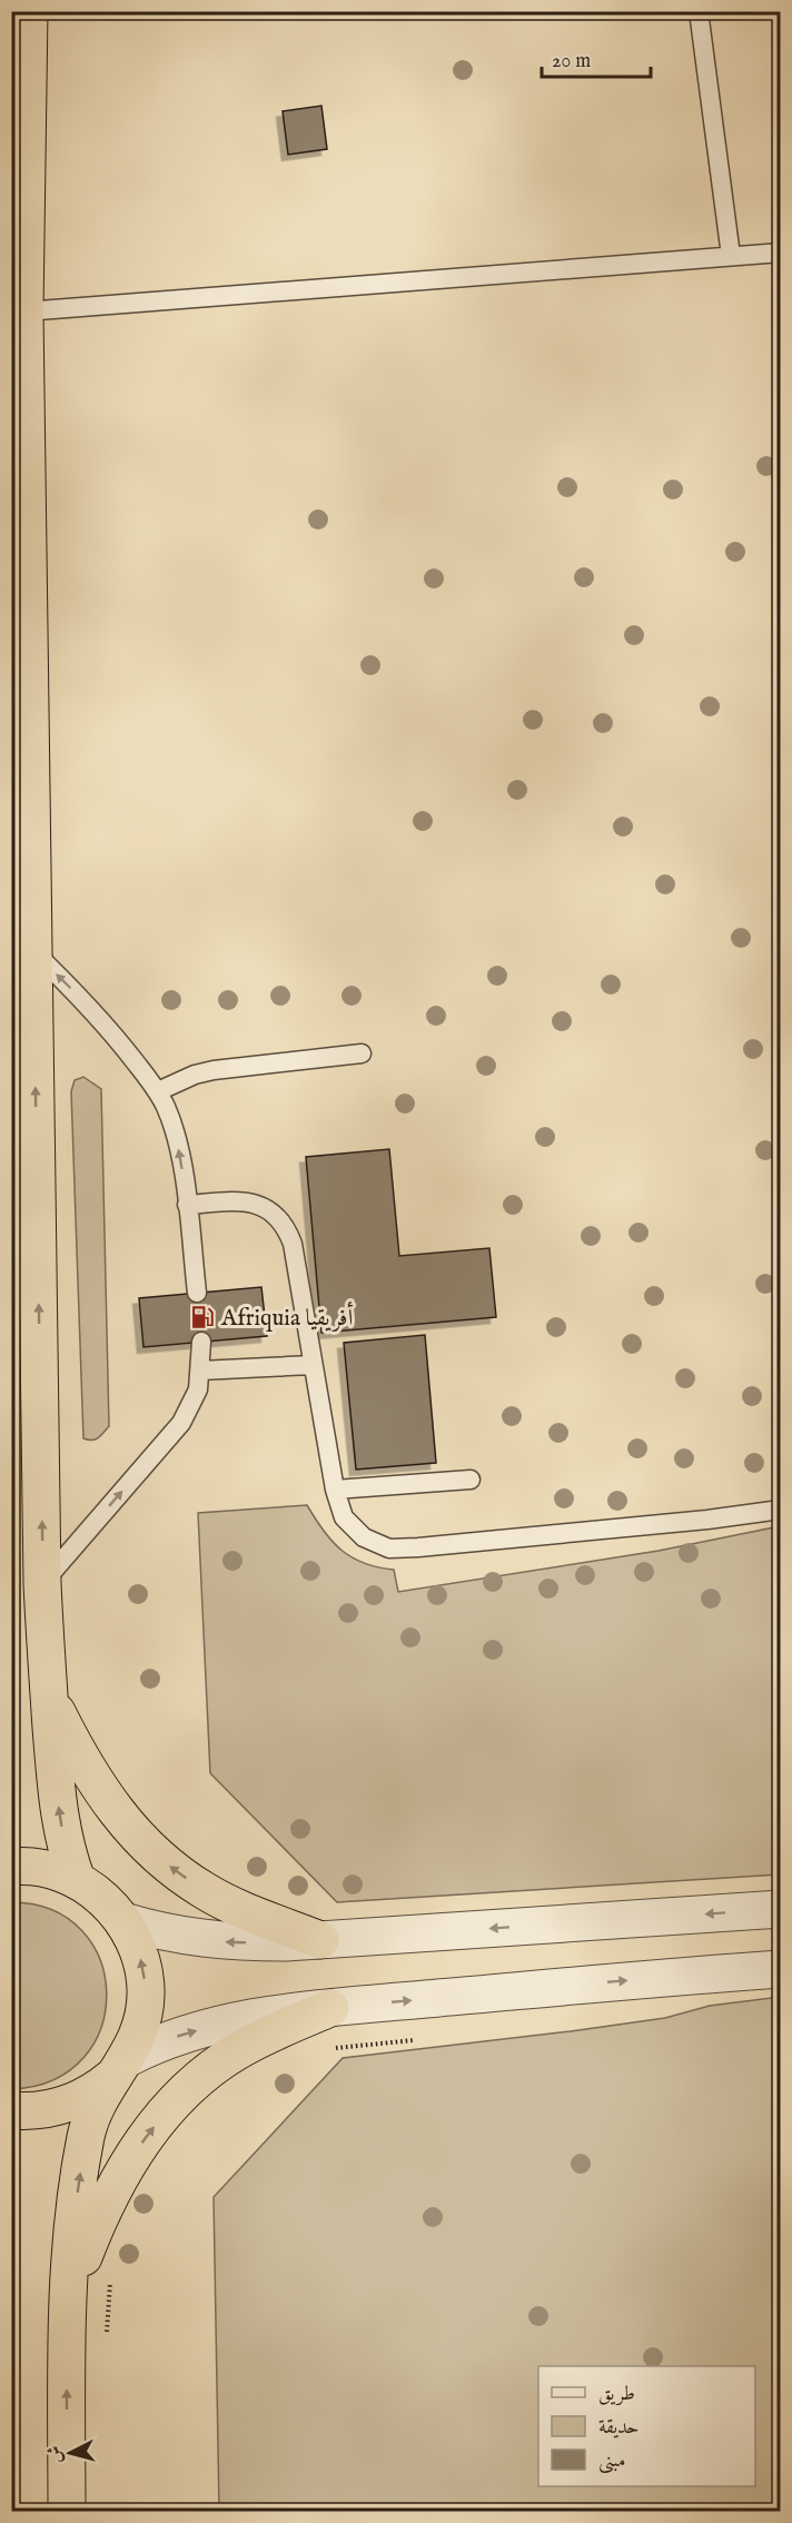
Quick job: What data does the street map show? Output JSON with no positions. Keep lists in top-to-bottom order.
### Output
{
  "places": {
    "fuel station": ["Afriquia أفريقيا"]
  },
  "legend": ["طريق", "حديقة", "مبنى"],
  "scale_bar": "20 m",
  "north": "left"
}
